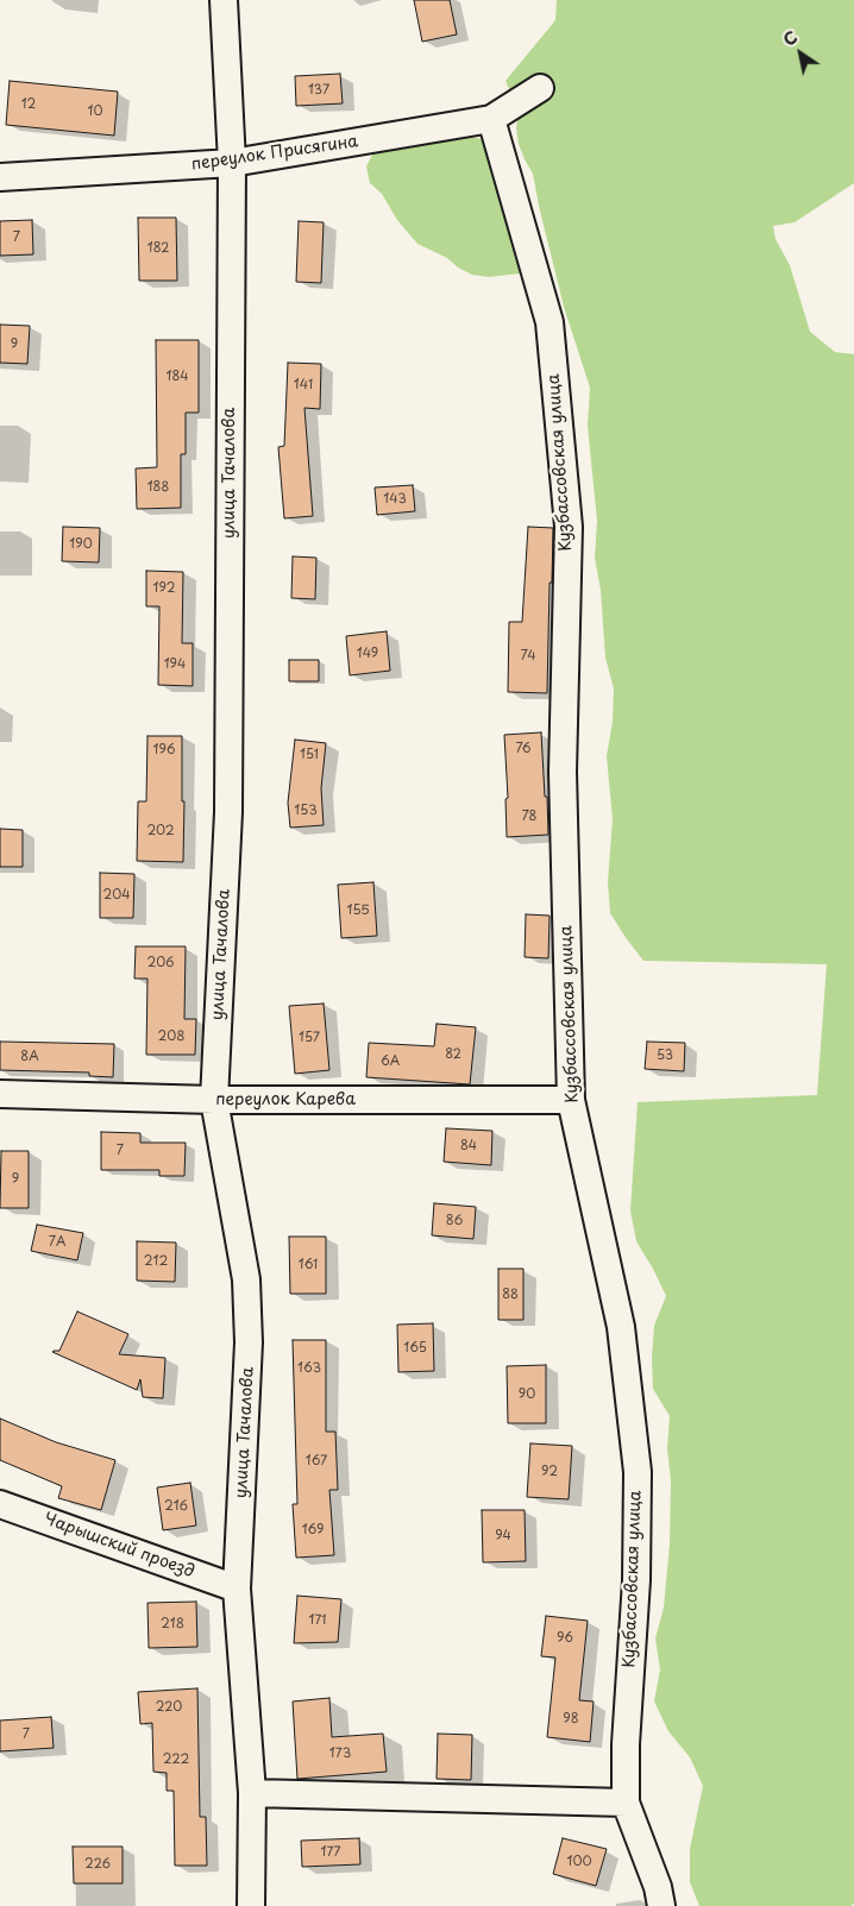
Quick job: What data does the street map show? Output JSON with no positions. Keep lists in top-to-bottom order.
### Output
{
  "streets": {
    "street": [
      "переулок Присягина",
      "Кузбассовская улица",
      "улица Тачалова",
      "переулок Карева",
      "Чарышский проезд"
    ]
  },
  "crossings": [
    ["переулок Присягина", "Кузбассовская улица"],
    ["переулок Присягина", "улица Тачалова"],
    ["Кузбассовская улица", "переулок Карева"],
    ["улица Тачалова", "переулок Карева"],
    ["улица Тачалова", "Чарышский проезд"]
  ],
  "house_numbers": [
    "137",
    "12",
    "10",
    "7",
    "182",
    "9",
    "184",
    "141",
    "188",
    "143",
    "190",
    "192",
    "149",
    "74",
    "194",
    "76",
    "196",
    "151",
    "153",
    "78",
    "202",
    "204",
    "155",
    "206",
    "208",
    "157",
    "82",
    "53",
    "8А",
    "6А",
    "84",
    "7",
    "9",
    "86",
    "7А",
    "212",
    "161",
    "88",
    "165",
    "163",
    "90",
    "167",
    "92",
    "216",
    "169",
    "94",
    "171",
    "218",
    "96",
    "220",
    "98",
    "7",
    "173",
    "222",
    "177",
    "100",
    "226"
  ],
  "north": "top left"
}
